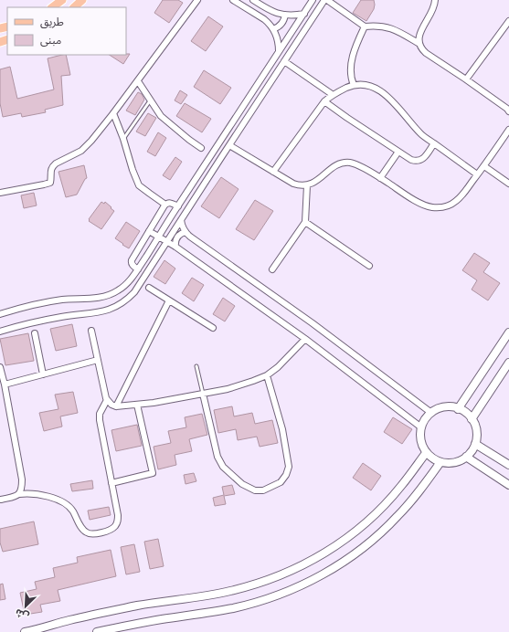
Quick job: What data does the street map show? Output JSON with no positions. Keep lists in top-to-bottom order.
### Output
{
  "legend": ["طريق", "مبنى"],
  "north": "bottom left"
}
